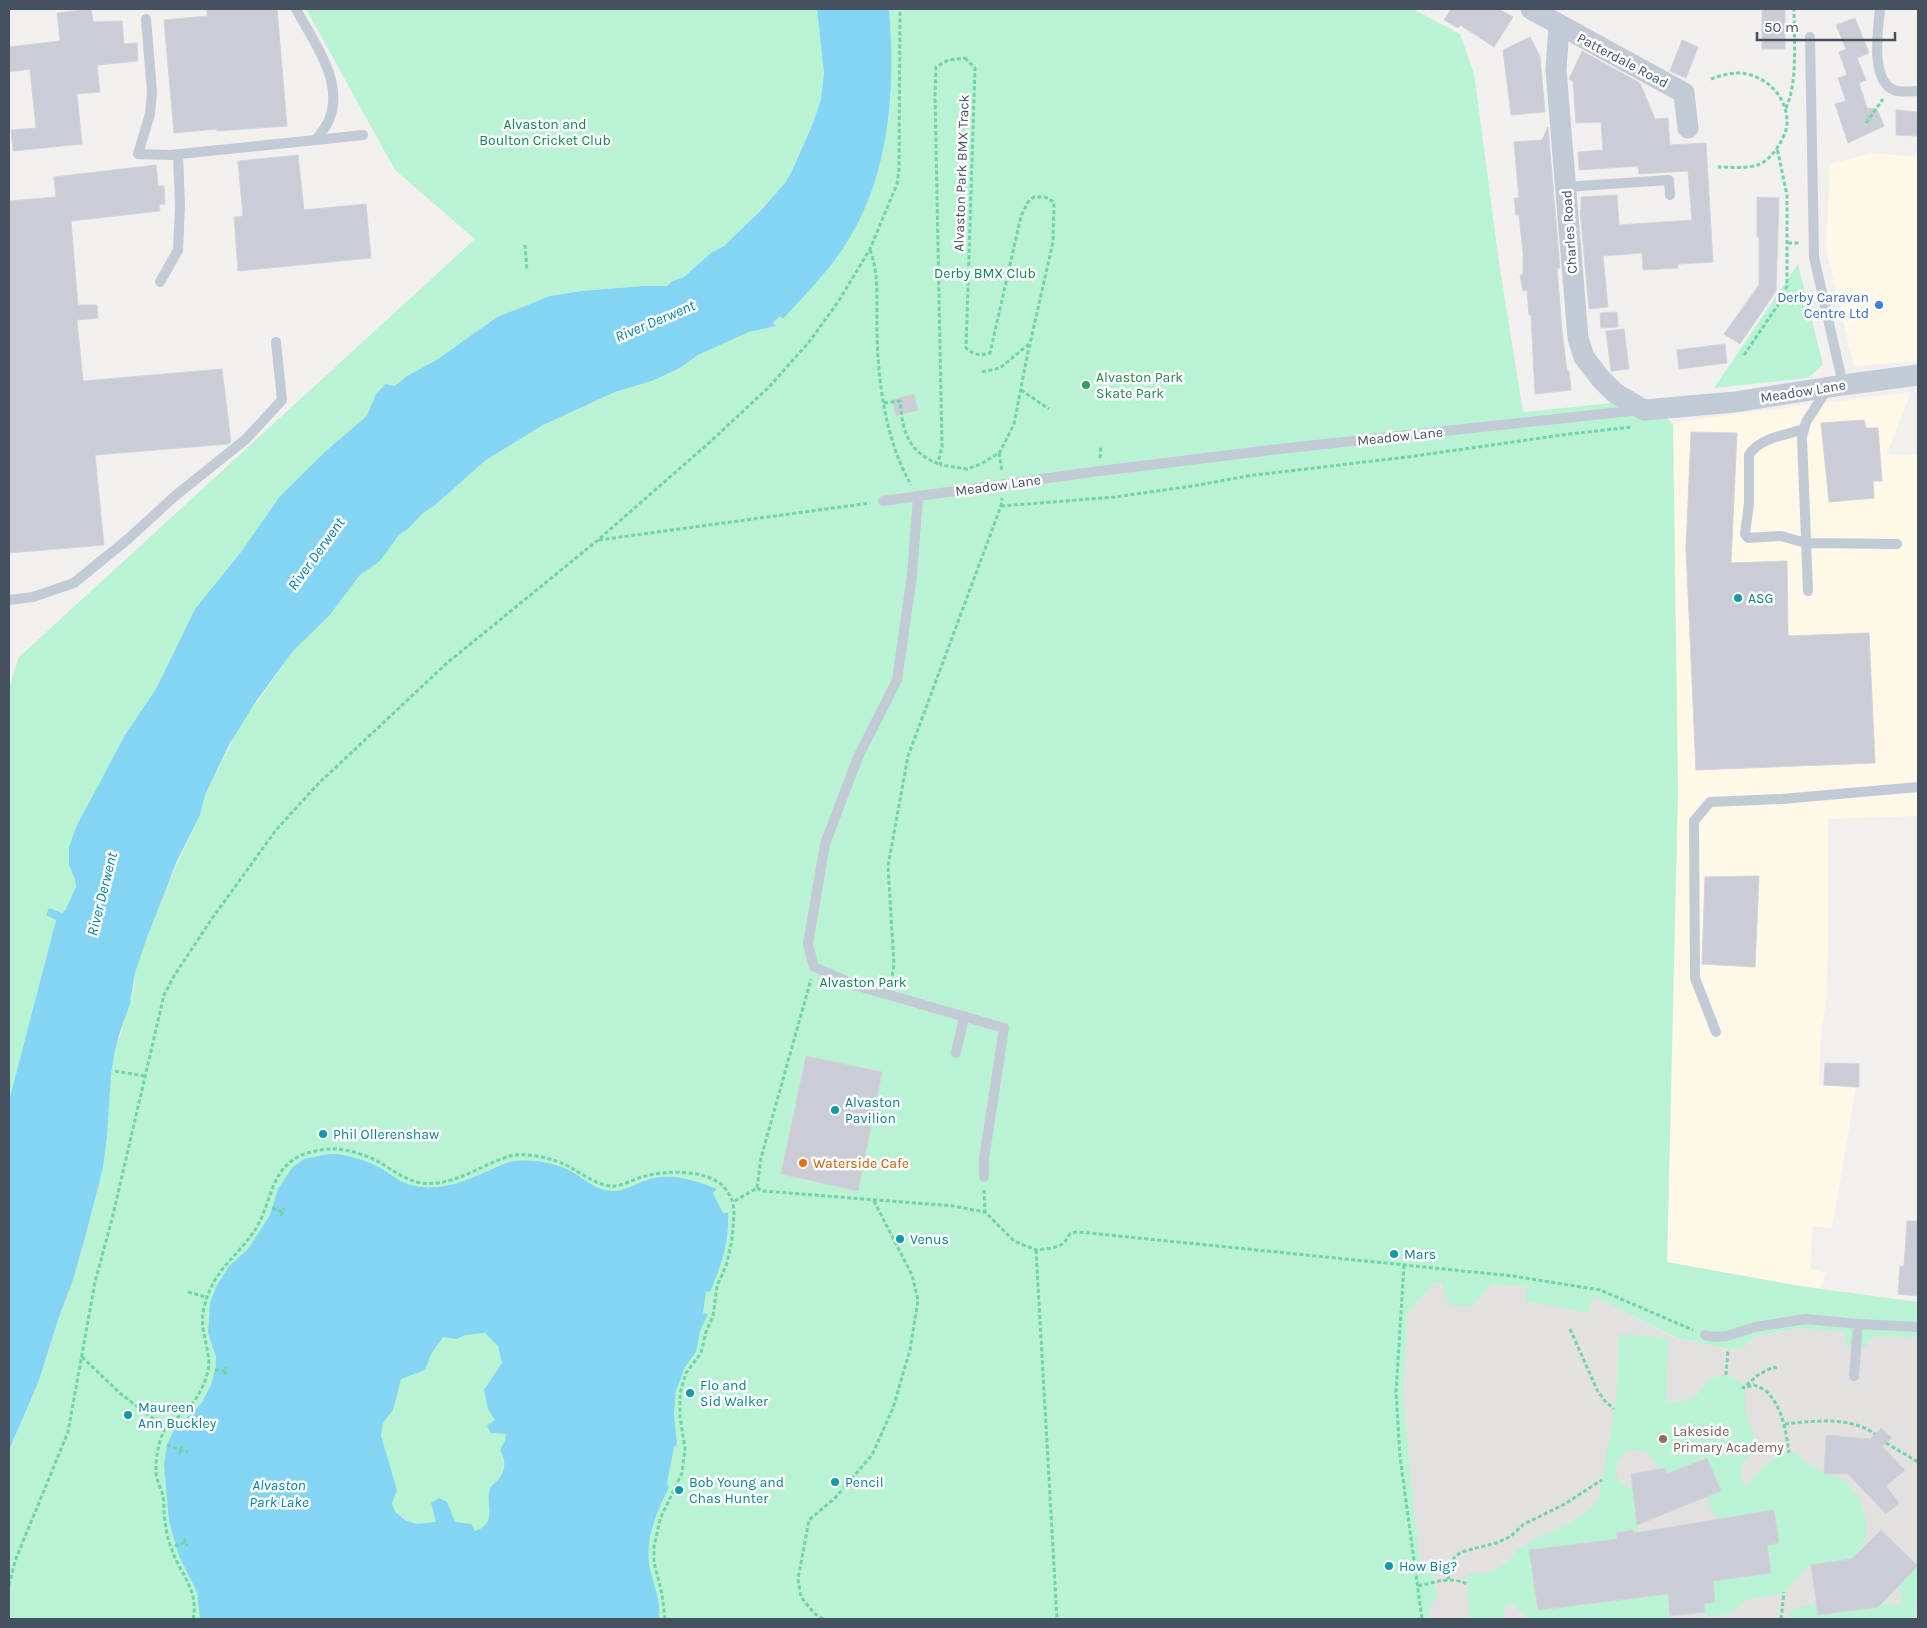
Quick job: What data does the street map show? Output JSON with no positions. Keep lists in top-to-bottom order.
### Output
{
  "streets": {
    "street": ["Patterdale Road", "Charles Road", "Meadow Lane"],
    "path": ["Alvaston Park BMX Track"]
  },
  "crossings": [
    ["Patterdale Road", "Charles Road"],
    ["Charles Road", "Meadow Lane"]
  ],
  "water": ["River Derwent", "Alvaston Park Lake"],
  "parks": ["Alvaston and Boulton Cricket Club", "Derby BMX Club", "Alvaston Park"],
  "places": [
    "Derby Caravan Centre Ltd",
    "Alvaston Park Skate Park",
    "ASG",
    "Alvaston Pavilion",
    "Phil Ollerenshaw",
    "Waterside Cafe",
    "Venus",
    "Mars",
    "Flo and Sid Walker",
    "Maureen Ann Buckley",
    "Lakeside Primary Academy",
    "Pencil",
    "Bob Young and Chas Hunter",
    "How Big?"
  ],
  "scale_bar": "50 m"
}
